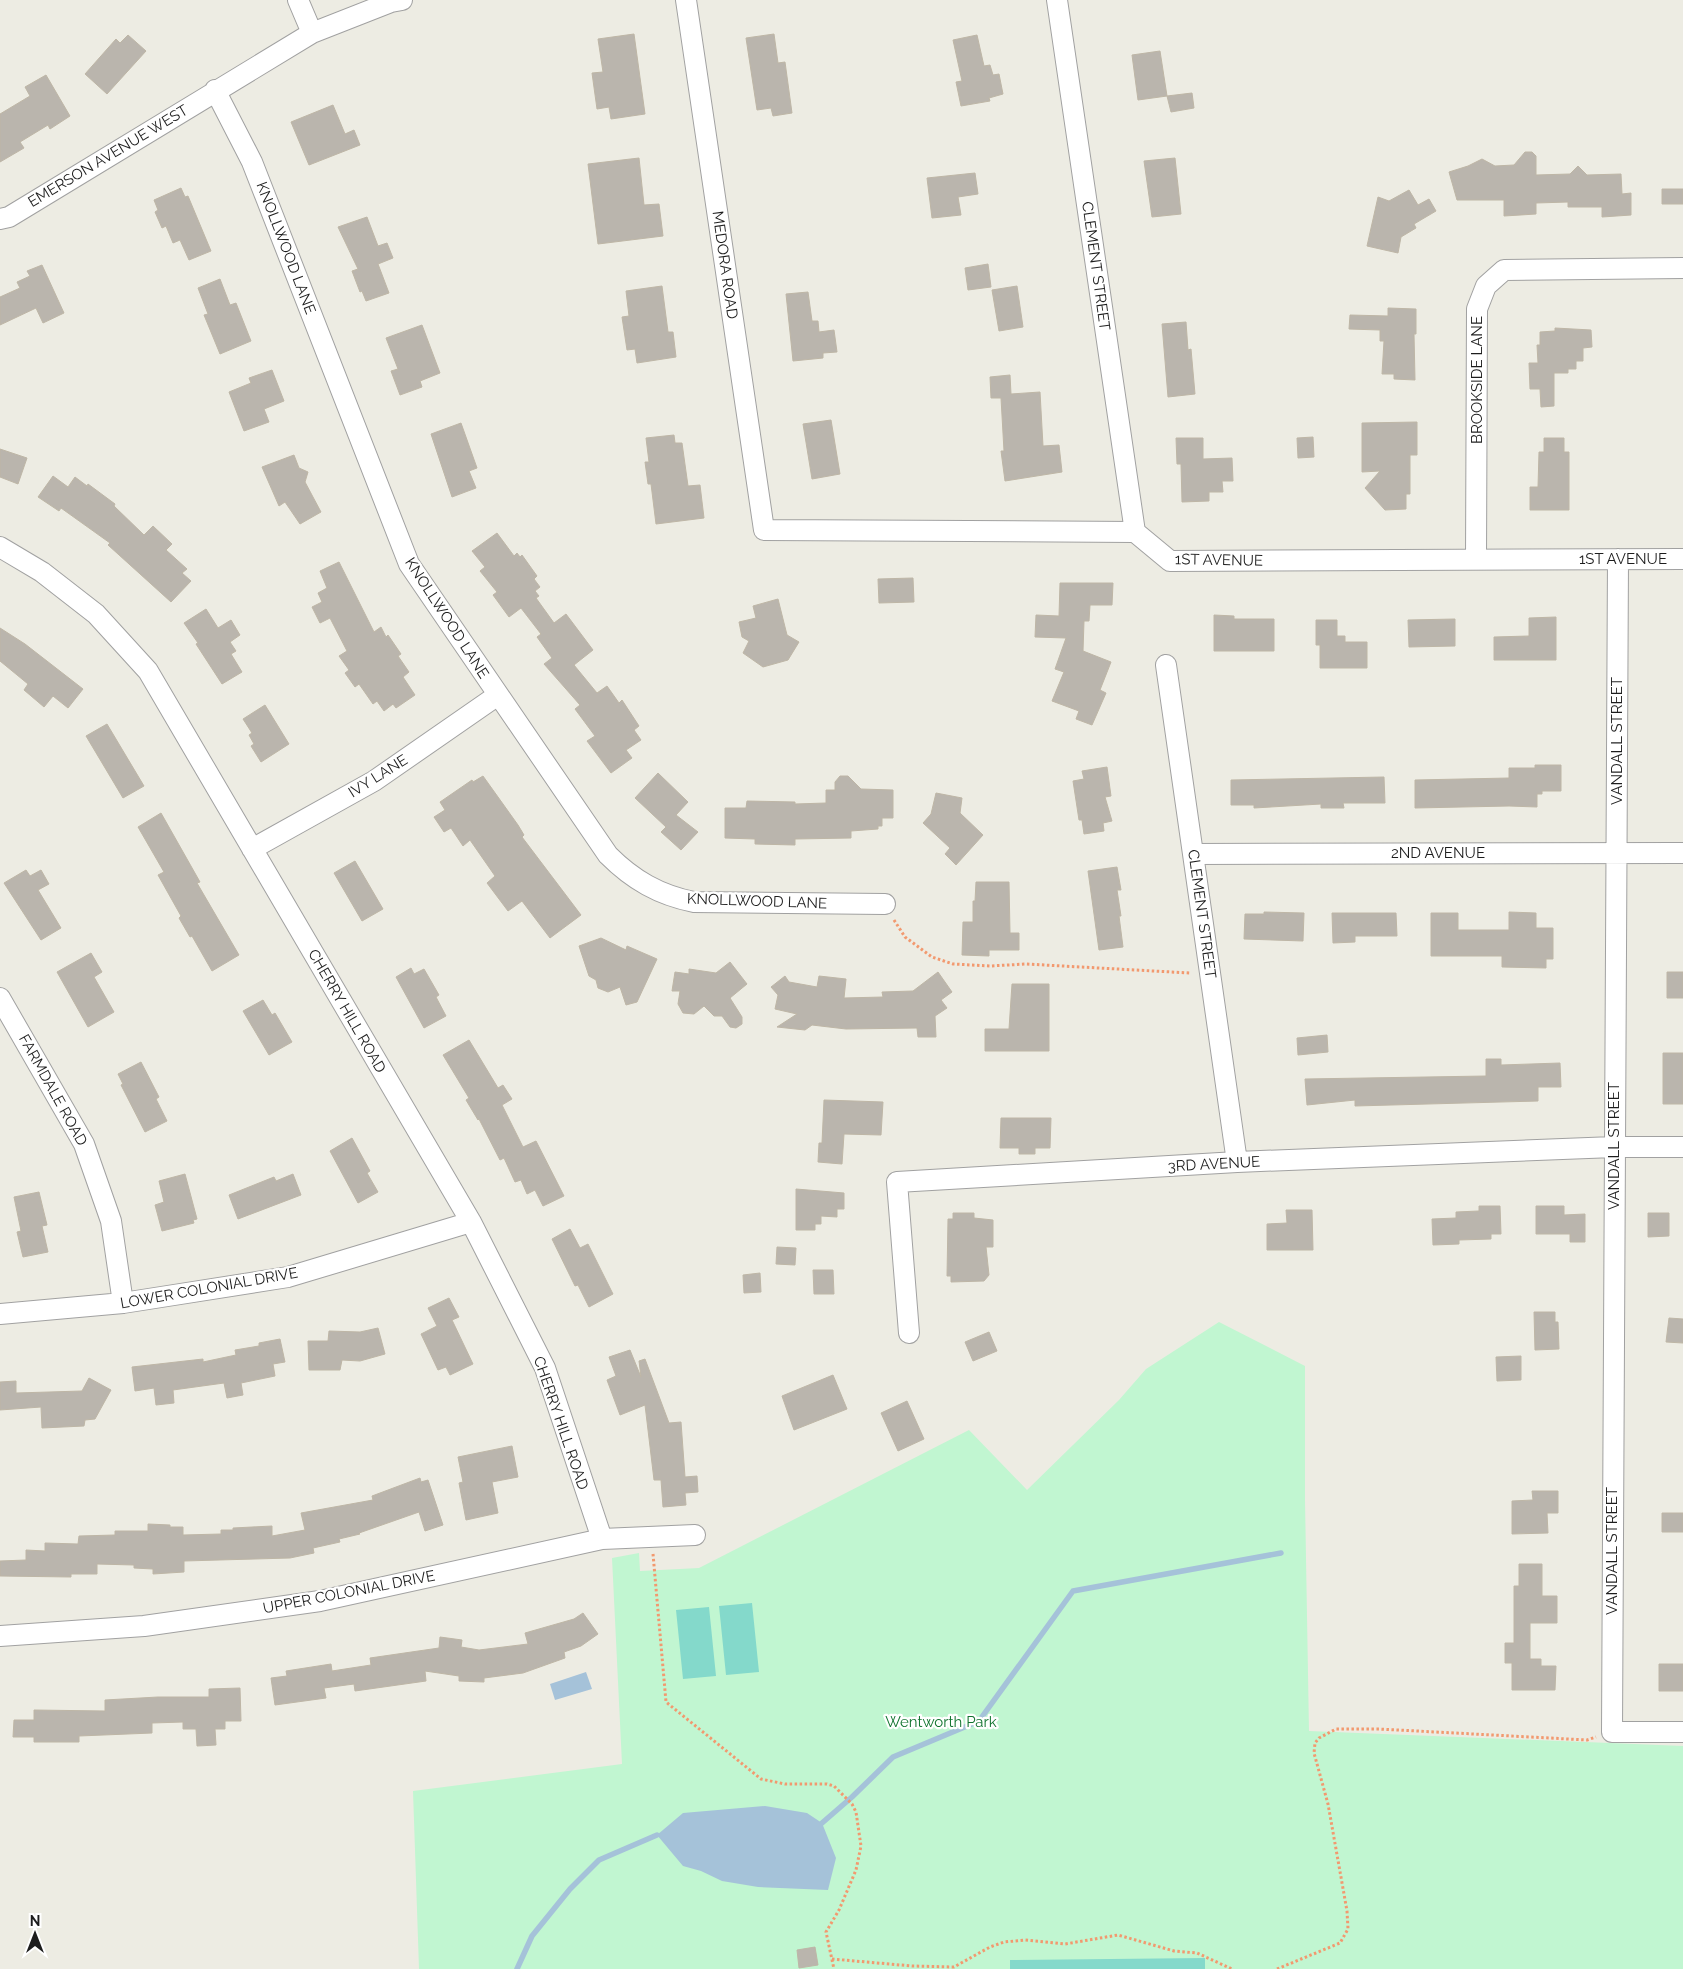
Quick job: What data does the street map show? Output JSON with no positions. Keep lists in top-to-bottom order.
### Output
{
  "streets": {
    "street": [
      "EMERSON AVENUE WEST",
      "KNOLLWOOD LANE",
      "MEDORA ROAD",
      "CLEMENT STREET",
      "BROOKSIDE LANE",
      "1ST AVENUE",
      "VANDALL STREET",
      "IVY LANE",
      "2ND AVENUE",
      "CHERRY HILL ROAD",
      "FARMDALE ROAD",
      "3RD AVENUE",
      "LOWER COLONIAL DRIVE",
      "UPPER COLONIAL DRIVE"
    ]
  },
  "crossings": [
    ["EMERSON AVENUE WEST", "KNOLLWOOD LANE"],
    ["KNOLLWOOD LANE", "IVY LANE"],
    ["MEDORA ROAD", "CLEMENT STREET"],
    ["MEDORA ROAD", "1ST AVENUE"],
    ["CLEMENT STREET", "1ST AVENUE"],
    ["CLEMENT STREET", "2ND AVENUE"],
    ["CLEMENT STREET", "3RD AVENUE"],
    ["BROOKSIDE LANE", "1ST AVENUE"],
    ["1ST AVENUE", "VANDALL STREET"],
    ["VANDALL STREET", "2ND AVENUE"],
    ["VANDALL STREET", "3RD AVENUE"],
    ["IVY LANE", "CHERRY HILL ROAD"],
    ["CHERRY HILL ROAD", "LOWER COLONIAL DRIVE"],
    ["CHERRY HILL ROAD", "UPPER COLONIAL DRIVE"],
    ["FARMDALE ROAD", "LOWER COLONIAL DRIVE"]
  ],
  "parks": ["Wentworth Park"],
  "north": "top"
}
